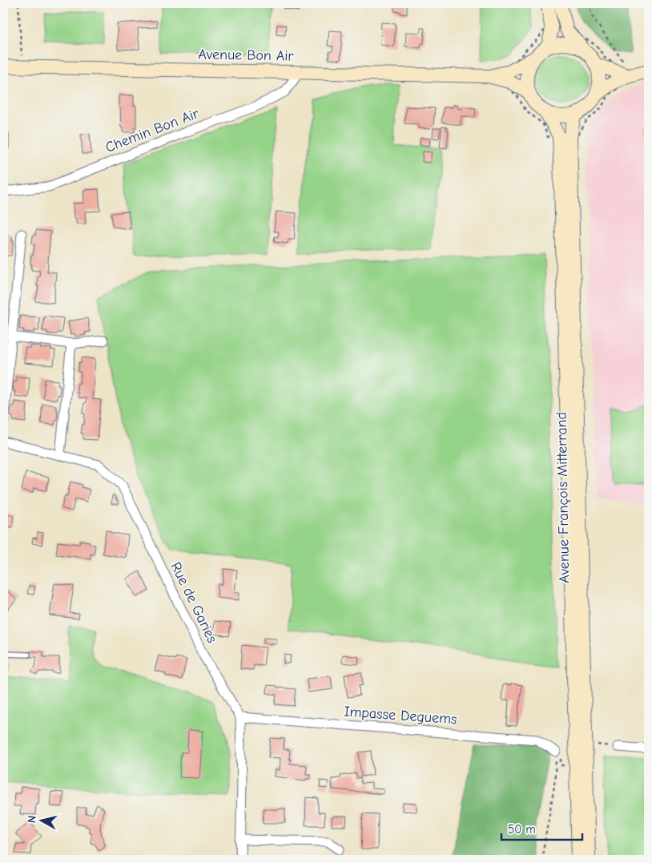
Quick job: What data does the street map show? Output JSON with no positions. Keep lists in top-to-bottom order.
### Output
{
  "streets": {
    "main road": ["Avenue Bon Air", "Avenue François Mitterrand"],
    "street": ["Chemin Bon Air", "Rue de Garies", "Impasse Deguems"]
  },
  "crossings": [
    ["Avenue Bon Air", "Chemin Bon Air"],
    ["Avenue Bon Air", "Avenue François Mitterrand"],
    ["Rue de Garies", "Impasse Deguems"]
  ],
  "scale_bar": "50 m",
  "north": "left"
}
